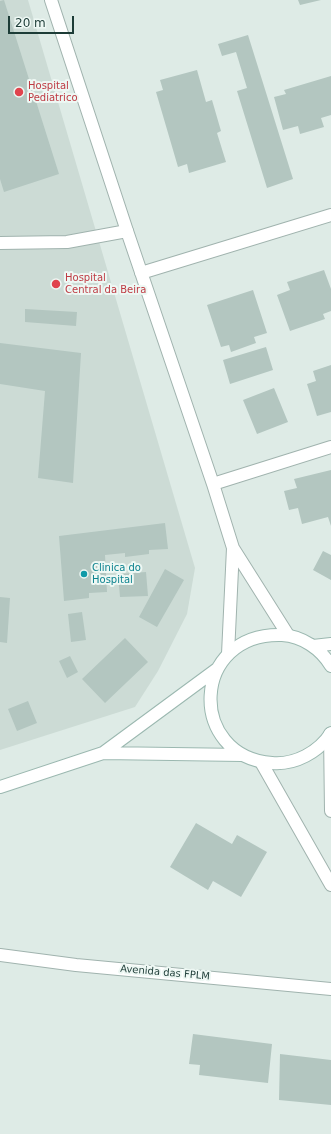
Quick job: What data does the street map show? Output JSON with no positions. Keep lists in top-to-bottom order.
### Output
{
  "streets": {
    "street": ["Avenida das FPLM"]
  },
  "places": ["Hospital Pediatrico", "Hospital Central da Beira", "Clinica do Hospital"],
  "scale_bar": "20 m"
}
